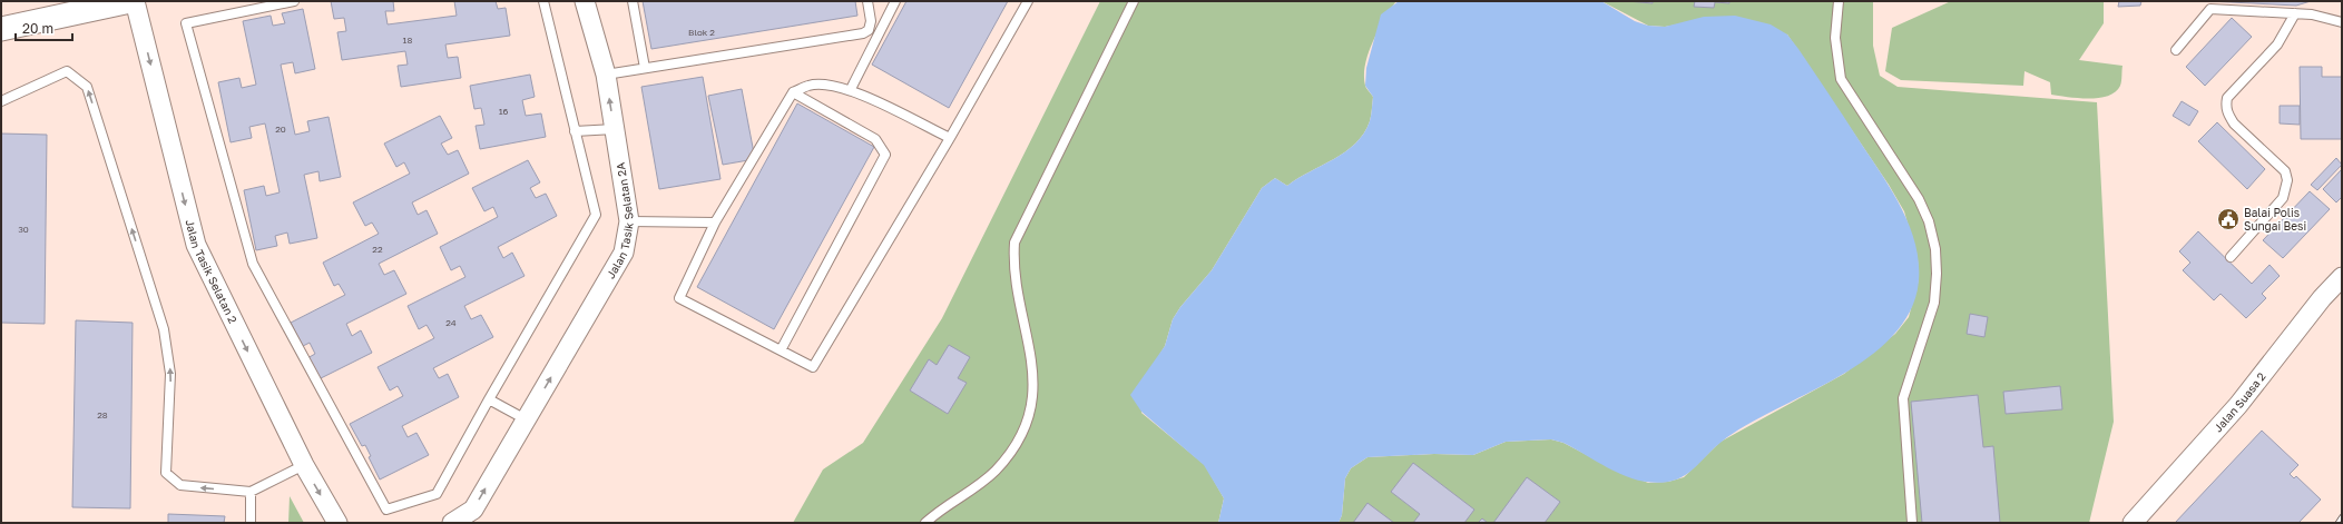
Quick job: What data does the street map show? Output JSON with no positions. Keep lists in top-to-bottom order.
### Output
{
  "streets": {
    "street": ["Jalan Tasik Selatan 2A", "Jalan Tasik Selatan 2", "Jalan Suasa 2"]
  },
  "one_way": ["Jalan Tasik Selatan 2A", "Jalan Tasik Selatan 2"],
  "places": {
    "public building": ["Balai Polis Sungai Besi"]
  },
  "house_numbers": [
    "Blok 2",
    "18",
    "16",
    "20",
    "30",
    "22",
    "24",
    "28"
  ],
  "scale_bar": "20 m"
}
